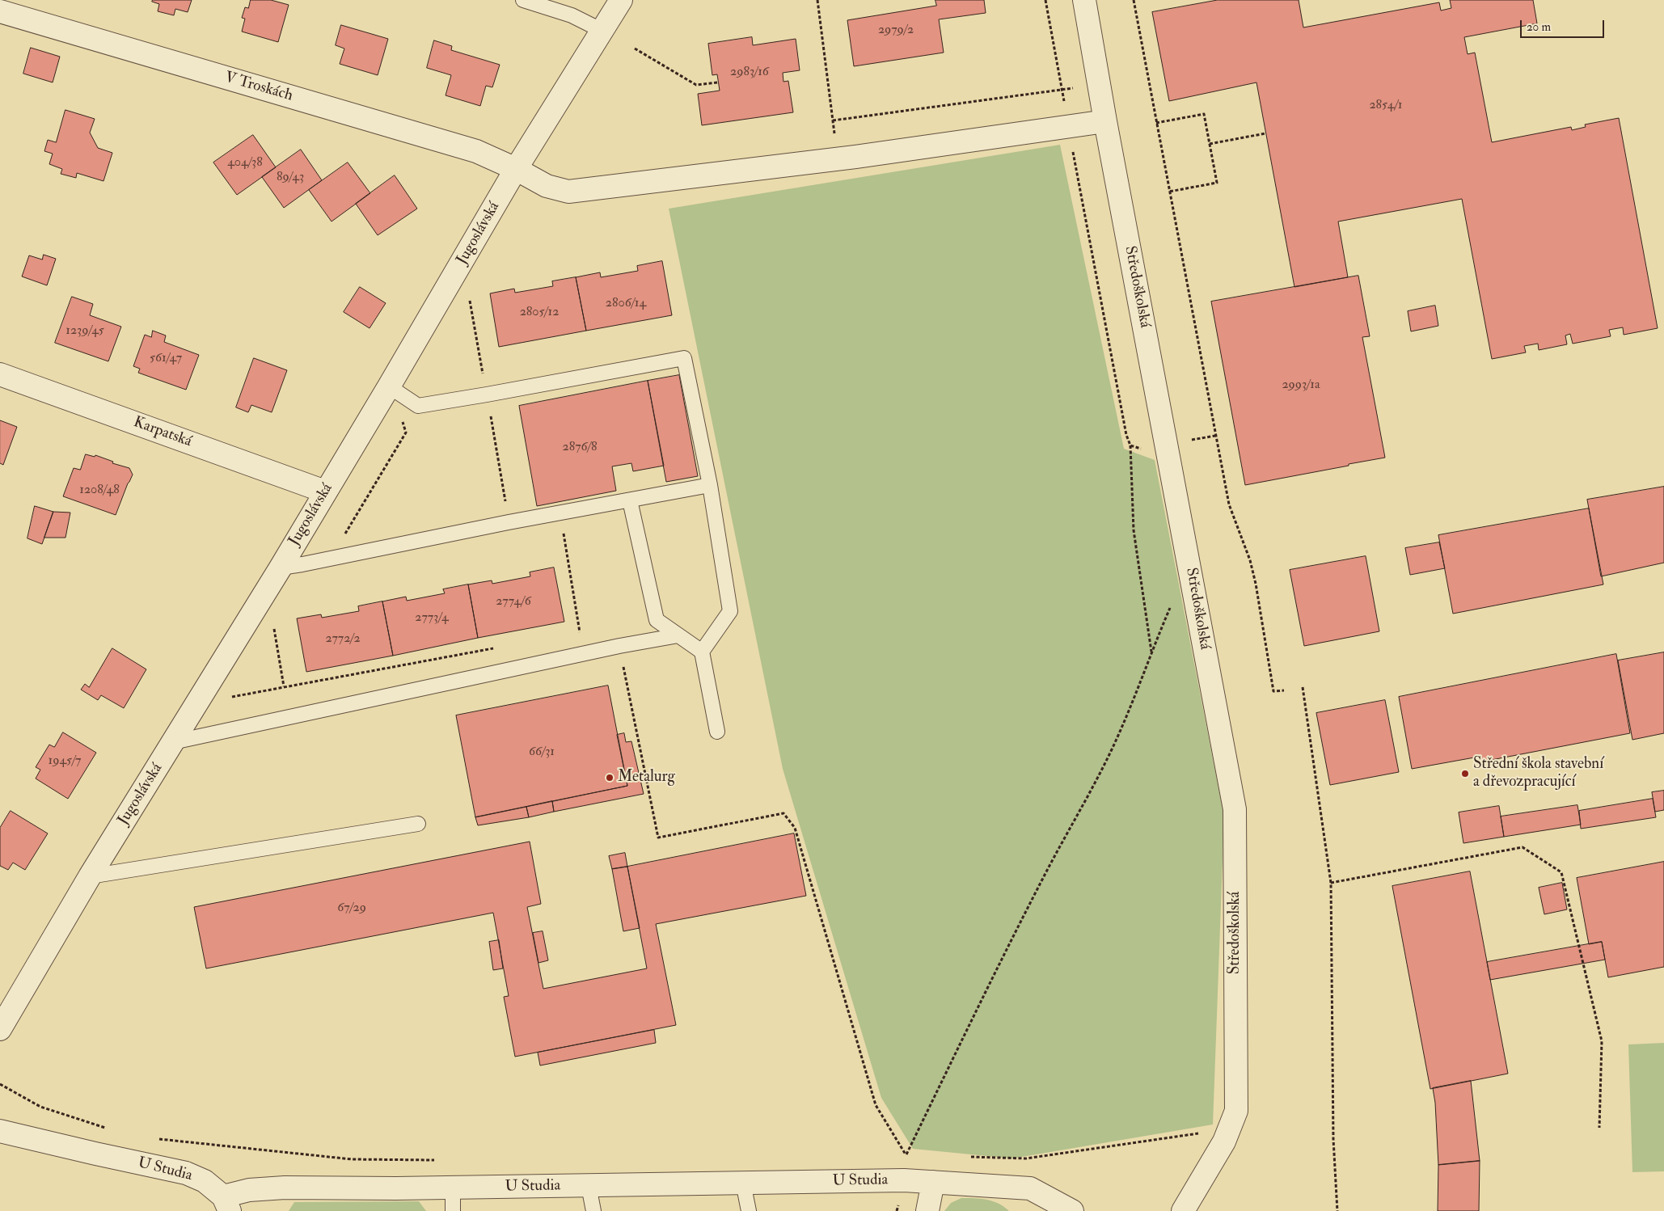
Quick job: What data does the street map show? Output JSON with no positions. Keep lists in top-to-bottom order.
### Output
{
  "streets": {
    "street": [
      "V Troskách",
      "Jugoslávská",
      "Středoškolská",
      "Karpatská",
      "U Studia"
    ]
  },
  "crossings": [
    ["V Troskách", "Jugoslávská"],
    ["V Troskách", "Středoškolská"],
    ["Jugoslávská", "Karpatská"]
  ],
  "places": ["Střední škola stavební a dřevozpracující", "Metalurg"],
  "house_numbers": [
    "2979/2",
    "2983/16",
    "2854/1",
    "404/38",
    "89/43",
    "2806/14",
    "2805/12",
    "1239/45",
    "561/47",
    "2993/1a",
    "2876/8",
    "1208/48",
    "2774/6",
    "2773/4",
    "2772/2",
    "66/31",
    "1945/7",
    "67/29"
  ],
  "scale_bar": "20 m"
}
